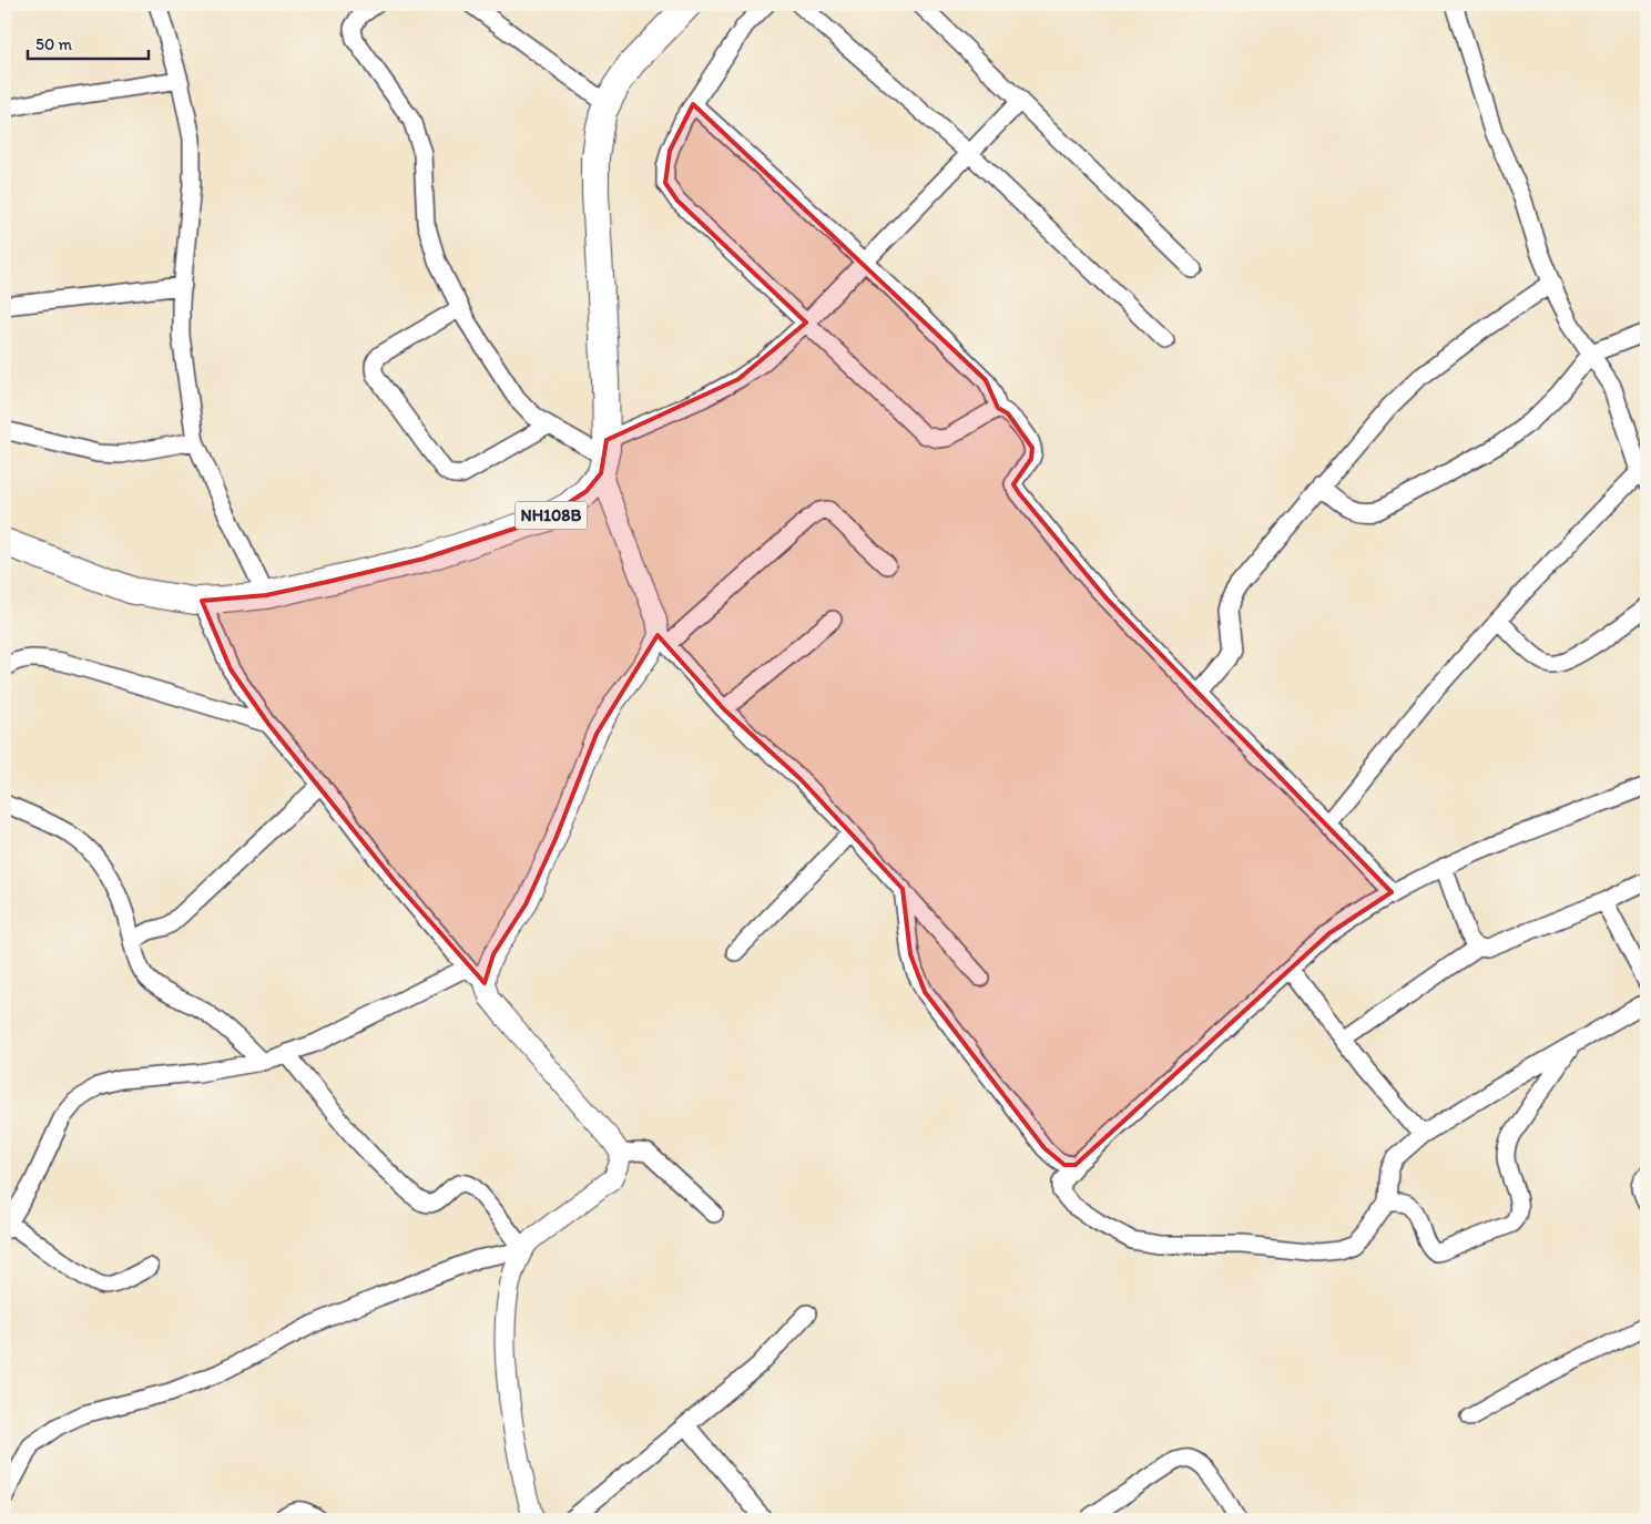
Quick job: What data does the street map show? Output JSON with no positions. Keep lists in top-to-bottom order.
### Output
{
  "streets": {
    "highway": ["NH108B"]
  },
  "scale_bar": "50 m"
}
